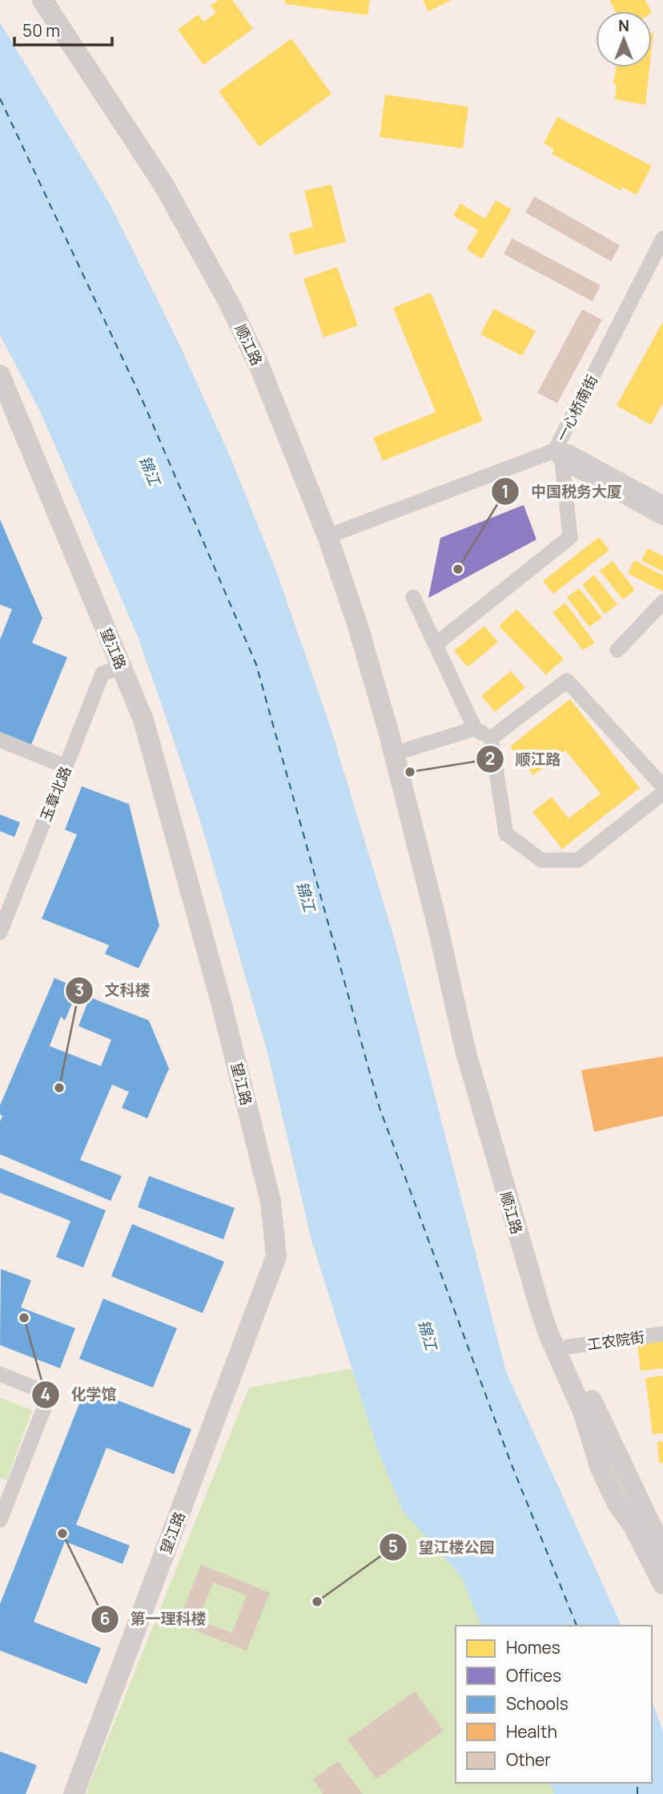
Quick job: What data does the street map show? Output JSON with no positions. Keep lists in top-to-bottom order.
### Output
{
  "streets": {
    "main road": ["顺江路", "望江路"],
    "street": ["一心桥南街", "玉章北路", "工农院街"]
  },
  "crossings": [
    ["顺江路", "一心桥南街"],
    ["顺江路", "工农院街"],
    ["望江路", "玉章北路"]
  ],
  "water": ["锦江"],
  "places": [
    "中国税务大厦",
    "顺江路",
    "文科楼",
    "化学馆",
    "第一理科楼",
    "望江楼公园"
  ],
  "legend": [
    "Homes",
    "Offices",
    "Schools",
    "Health",
    "Other"
  ],
  "scale_bar": "50 m",
  "north": "top"
}
